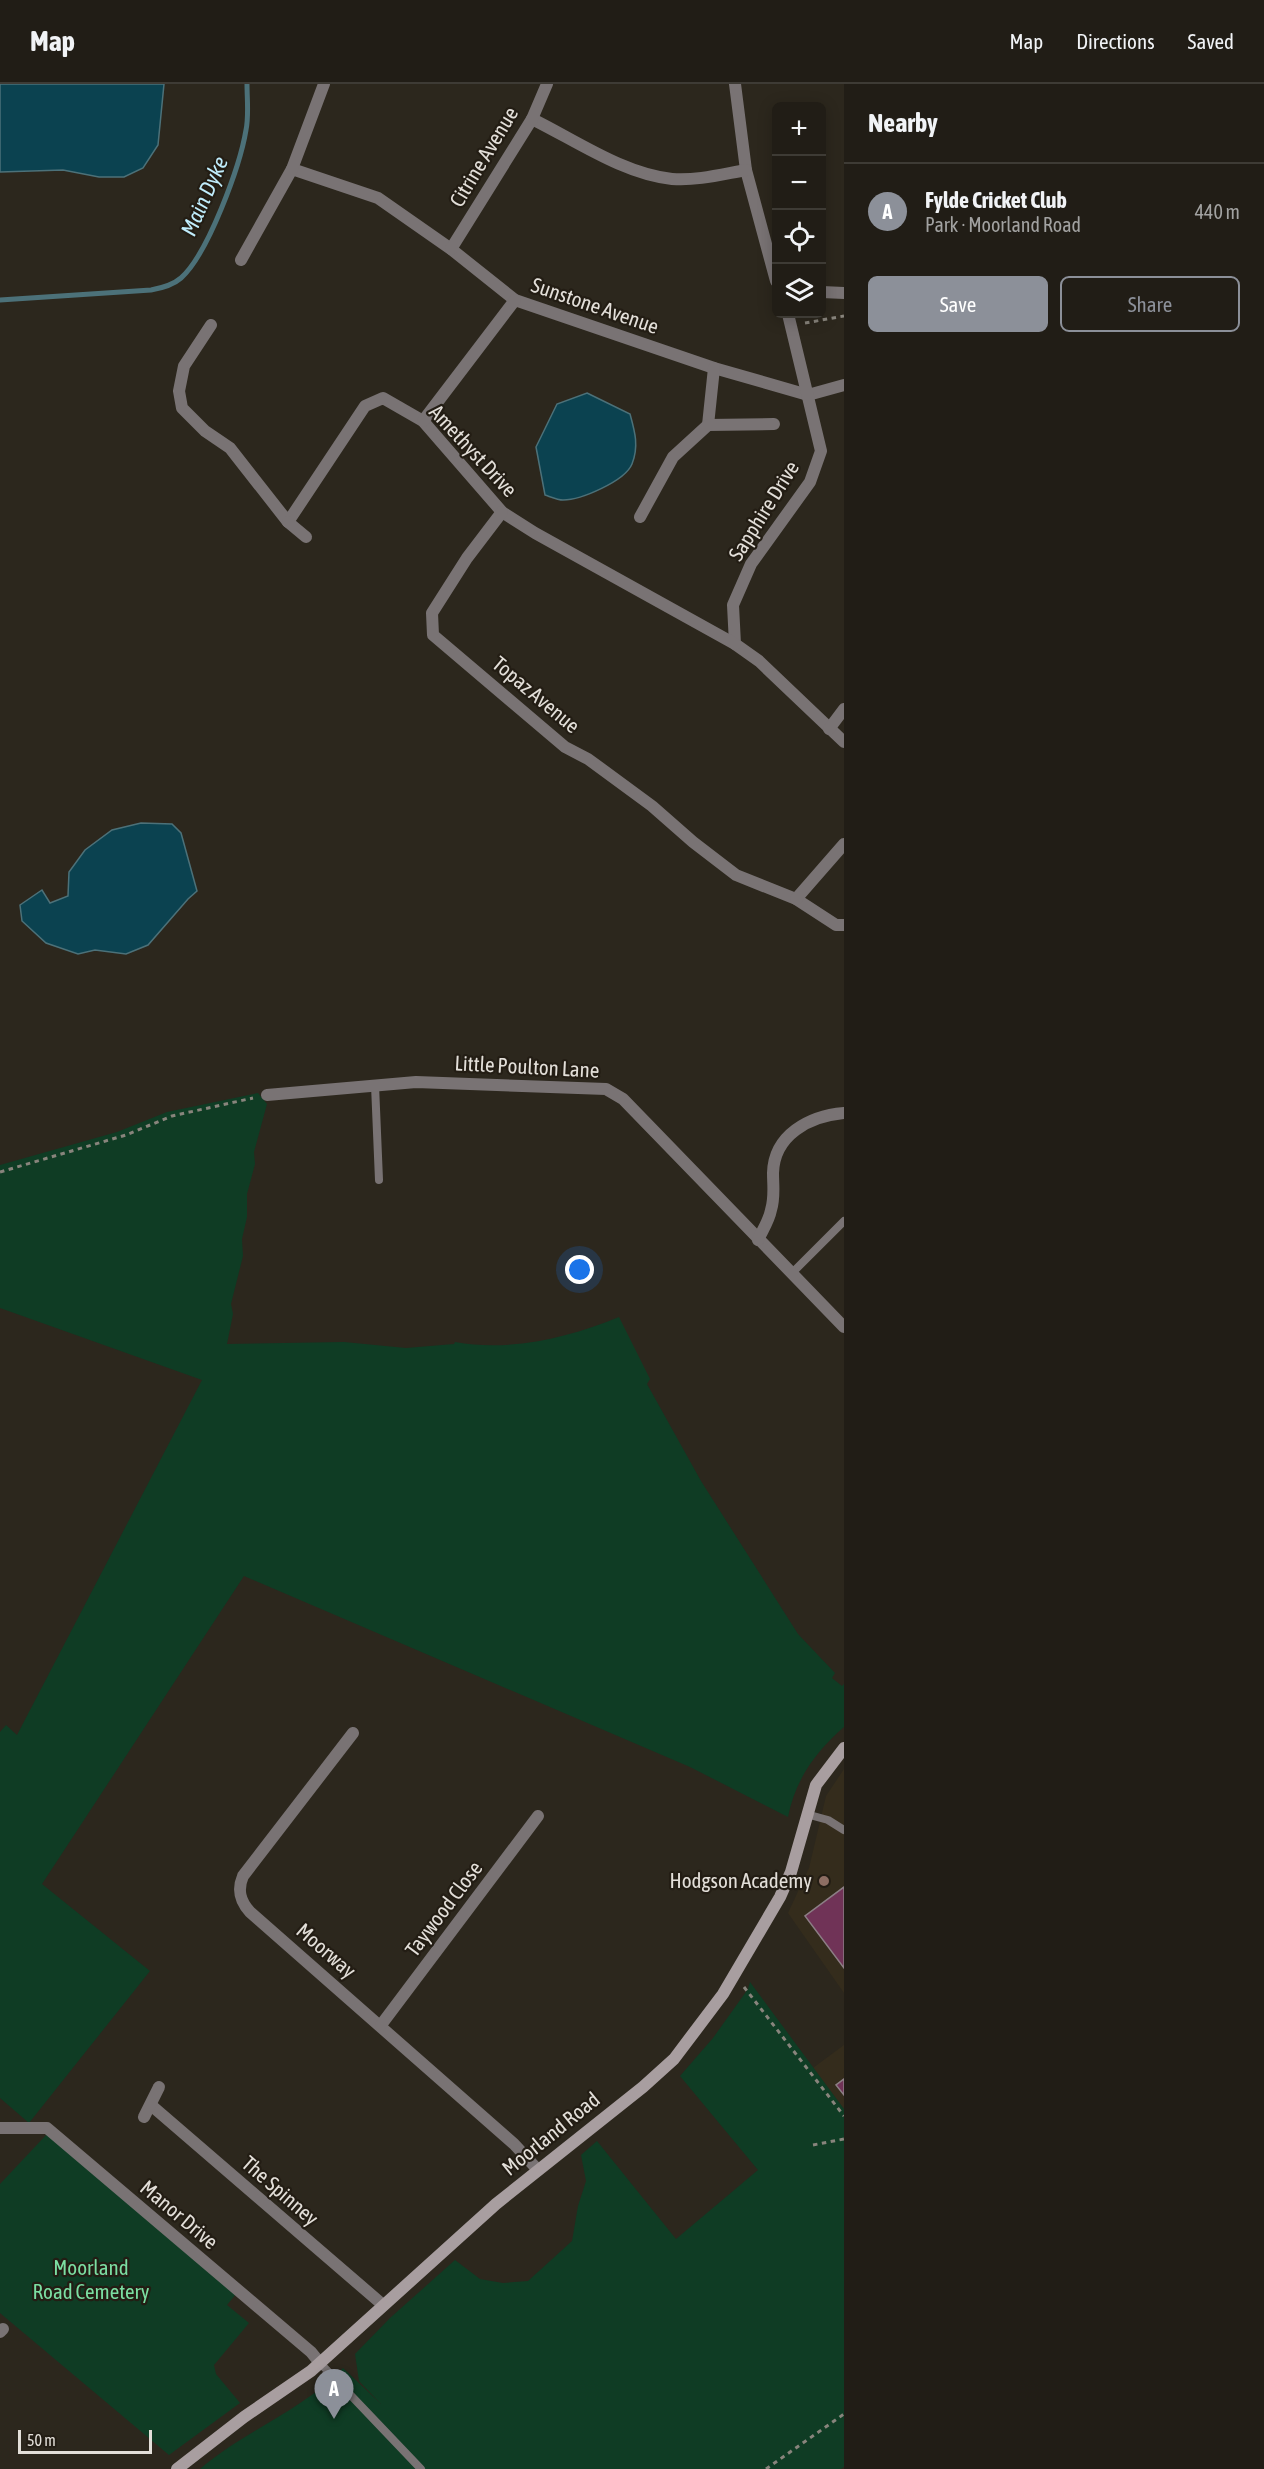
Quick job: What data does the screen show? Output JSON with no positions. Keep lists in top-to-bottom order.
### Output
{
  "streets": {
    "street": [
      "Citrine Avenue",
      "Sunstone Avenue",
      "Amethyst Drive",
      "Sapphire Drive",
      "Topaz Avenue",
      "Little Poulton Lane",
      "Taywood Close",
      "Moorway",
      "Moorland Road",
      "The Spinney",
      "Manor Drive"
    ]
  },
  "crossings": [
    ["Citrine Avenue", "Sunstone Avenue"],
    ["Sunstone Avenue", "Sapphire Drive"],
    ["Amethyst Drive", "Sapphire Drive"],
    ["Amethyst Drive", "Topaz Avenue"],
    ["Taywood Close", "Moorway"],
    ["Moorway", "Moorland Road"],
    ["Moorland Road", "The Spinney"],
    ["Moorland Road", "Manor Drive"]
  ],
  "water": ["Main Dyke"],
  "parks": ["Moorland Road Cemetery"],
  "places": ["Hodgson Academy"],
  "scale_bar": "50 m",
  "page": {
    "header": "Map",
    "nav": ["Map", "Directions", "Saved"],
    "heading": "Nearby",
    "map_buttons": ["+", "−"],
    "list": [
      {
        "mark": "A",
        "name": "Fylde Cricket Club",
        "note": "Park · Moorland Road",
        "value": "440 m"
      }
    ],
    "buttons": ["Save", "Share"],
    "pins": "A",
    "scale": "50 m"
  }
}
